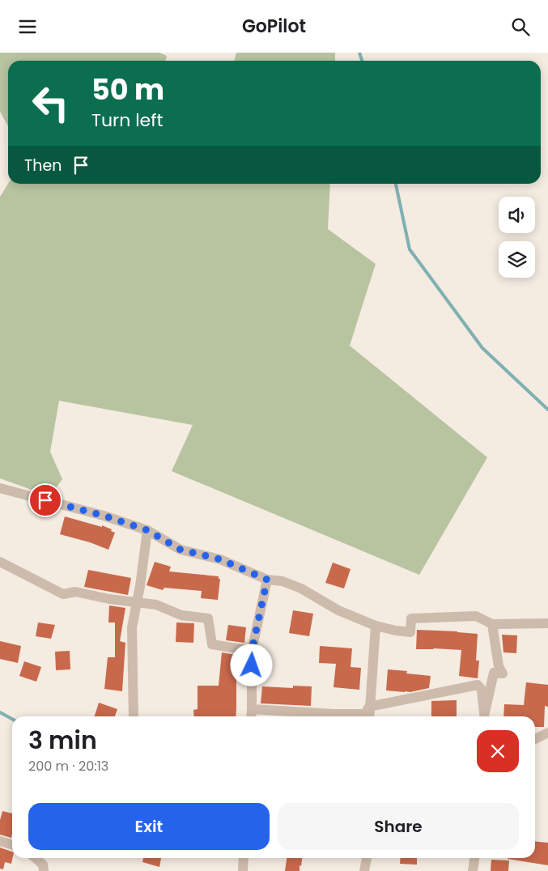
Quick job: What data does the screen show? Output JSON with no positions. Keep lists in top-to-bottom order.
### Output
{
  "page": {
    "header": "GoPilot",
    "turn": ["50 m", "Turn left"],
    "then": "Then",
    "heading": ["3 min", "200 m · 20:13"],
    "buttons": ["Exit", "Share"]
  }
}
